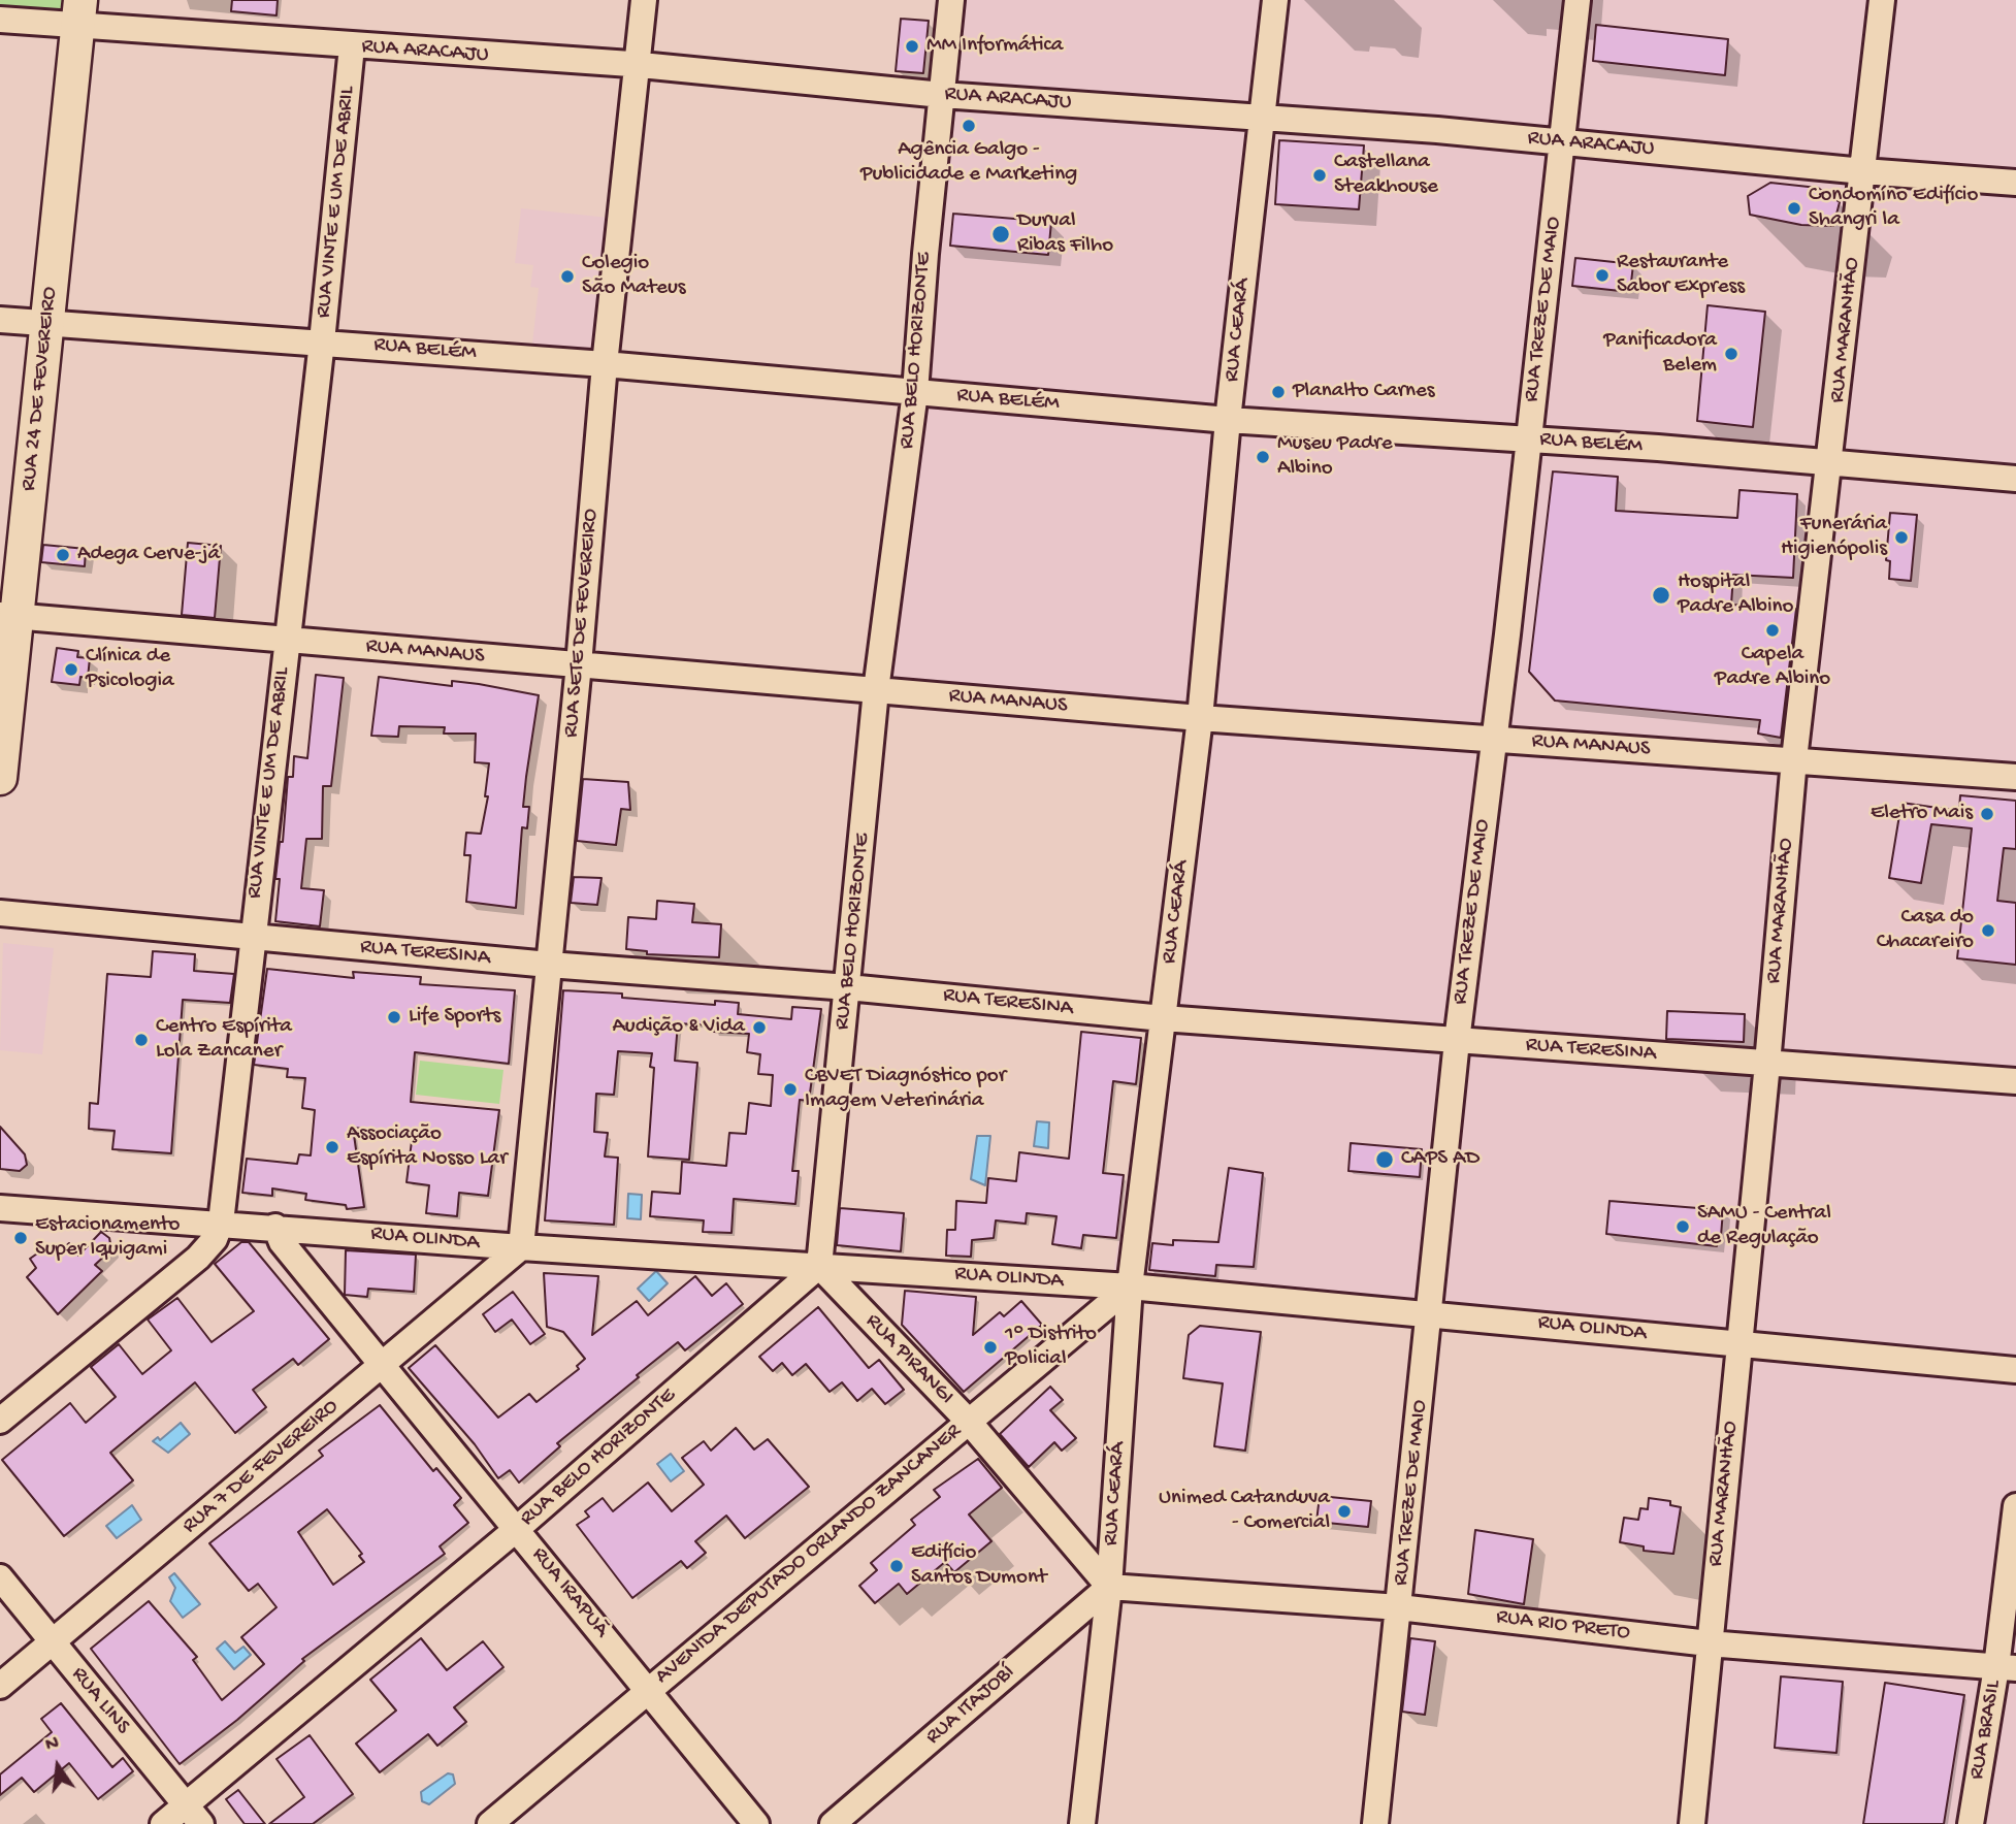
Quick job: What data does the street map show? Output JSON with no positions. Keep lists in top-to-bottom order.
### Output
{
  "streets": {
    "main road": ["RUA 24 DE FEVEREIRO"],
    "street": [
      "RUA ARACAJU",
      "RUA VINTE E UM DE ABRIL",
      "RUA TREZE DE MAIO",
      "RUA CEARÁ",
      "RUA MARANHÃO",
      "RUA BELÉM",
      "RUA BELO HORIZONTE",
      "RUA SETE DE FEVEREIRO",
      "RUA MANAUS",
      "RUA TERESINA",
      "RUA OLINDA",
      "RUA PIRANGI",
      "RUA 7 DE FEVEREIRO",
      "AVENIDA DEPUTADO ORLANDO ZANCANER",
      "RUA IRAPUÃ",
      "RUA RIO PRETO",
      "RUA LINS",
      "RUA ITAJOBÍ",
      "RUA BRASIL"
    ]
  },
  "crossings": [
    ["RUA ARACAJU", "RUA VINTE E UM DE ABRIL"],
    ["RUA ARACAJU", "RUA TREZE DE MAIO"],
    ["RUA ARACAJU", "RUA CEARÁ"],
    ["RUA ARACAJU", "RUA MARANHÃO"],
    ["RUA ARACAJU", "RUA BELO HORIZONTE"],
    ["RUA ARACAJU", "RUA 24 DE FEVEREIRO"],
    ["RUA ARACAJU", "RUA SETE DE FEVEREIRO"],
    ["RUA VINTE E UM DE ABRIL", "RUA BELÉM"],
    ["RUA VINTE E UM DE ABRIL", "RUA MANAUS"],
    ["RUA VINTE E UM DE ABRIL", "RUA TERESINA"],
    ["RUA VINTE E UM DE ABRIL", "RUA OLINDA"],
    ["RUA TREZE DE MAIO", "RUA BELÉM"],
    ["RUA TREZE DE MAIO", "RUA MANAUS"],
    ["RUA TREZE DE MAIO", "RUA TERESINA"],
    ["RUA TREZE DE MAIO", "RUA OLINDA"],
    ["RUA TREZE DE MAIO", "RUA RIO PRETO"],
    ["RUA CEARÁ", "RUA BELÉM"],
    ["RUA CEARÁ", "RUA MANAUS"],
    ["RUA CEARÁ", "RUA TERESINA"],
    ["RUA CEARÁ", "RUA OLINDA"],
    ["RUA CEARÁ", "RUA PIRANGI"],
    ["RUA CEARÁ", "AVENIDA DEPUTADO ORLANDO ZANCANER"],
    ["RUA CEARÁ", "RUA RIO PRETO"],
    ["RUA CEARÁ", "RUA ITAJOBÍ"],
    ["RUA MARANHÃO", "RUA BELÉM"],
    ["RUA MARANHÃO", "RUA MANAUS"],
    ["RUA MARANHÃO", "RUA TERESINA"],
    ["RUA MARANHÃO", "RUA OLINDA"],
    ["RUA MARANHÃO", "RUA RIO PRETO"],
    ["RUA BELÉM", "RUA BELO HORIZONTE"],
    ["RUA BELÉM", "RUA 24 DE FEVEREIRO"],
    ["RUA BELÉM", "RUA SETE DE FEVEREIRO"],
    ["RUA BELO HORIZONTE", "RUA MANAUS"],
    ["RUA BELO HORIZONTE", "RUA TERESINA"],
    ["RUA BELO HORIZONTE", "RUA OLINDA"],
    ["RUA BELO HORIZONTE", "RUA PIRANGI"],
    ["RUA BELO HORIZONTE", "RUA IRAPUÃ"],
    ["RUA BELO HORIZONTE", "RUA LINS"],
    ["RUA 24 DE FEVEREIRO", "RUA MANAUS"],
    ["RUA SETE DE FEVEREIRO", "RUA MANAUS"],
    ["RUA SETE DE FEVEREIRO", "RUA TERESINA"],
    ["RUA SETE DE FEVEREIRO", "RUA OLINDA"],
    ["RUA SETE DE FEVEREIRO", "RUA 7 DE FEVEREIRO"],
    ["RUA OLINDA", "RUA PIRANGI"],
    ["RUA OLINDA", "RUA 7 DE FEVEREIRO"],
    ["RUA OLINDA", "AVENIDA DEPUTADO ORLANDO ZANCANER"],
    ["RUA OLINDA", "RUA IRAPUÃ"],
    ["RUA PIRANGI", "AVENIDA DEPUTADO ORLANDO ZANCANER"],
    ["RUA PIRANGI", "RUA RIO PRETO"],
    ["RUA PIRANGI", "RUA ITAJOBÍ"],
    ["RUA 7 DE FEVEREIRO", "RUA IRAPUÃ"],
    ["RUA 7 DE FEVEREIRO", "RUA LINS"],
    ["AVENIDA DEPUTADO ORLANDO ZANCANER", "RUA IRAPUÃ"],
    ["RUA RIO PRETO", "RUA ITAJOBÍ"],
    ["RUA RIO PRETO", "RUA BRASIL"]
  ],
  "places": [
    "MM Informática",
    "Agência Galgo - Publicidade e Marketing",
    "Castellana Steakhouse",
    "Condomíno Edifício Shangri la",
    "Durval Ribas Filho",
    "Restaurante Sabor Express",
    "Colegio São Mateus",
    "Panificadora Belem",
    "Planalto Carnes",
    "Museu Padre Albino",
    "Funerária Higienópolis",
    "Adega Cerve-já",
    "Hospital Padre Albino",
    "Capela Padre Albino",
    "Clínica de Psicologia",
    "Eletro Mais",
    "Casa do Chacareiro",
    "Life Sports",
    "Audição & Vida",
    "Centro Espírita Lola Zancaner",
    "CBVET Diagnóstico por Imagem Veterinária",
    "Associação Espírita Nosso Lar",
    "CAPS AD",
    "SAMU - Central de Regulação",
    "Estacionamento Super Iquigami",
    "1° Distrito Policial",
    "Unimed Catanduva - Comercial",
    "Edifício Santos Dumont"
  ],
  "north": "top"
}
